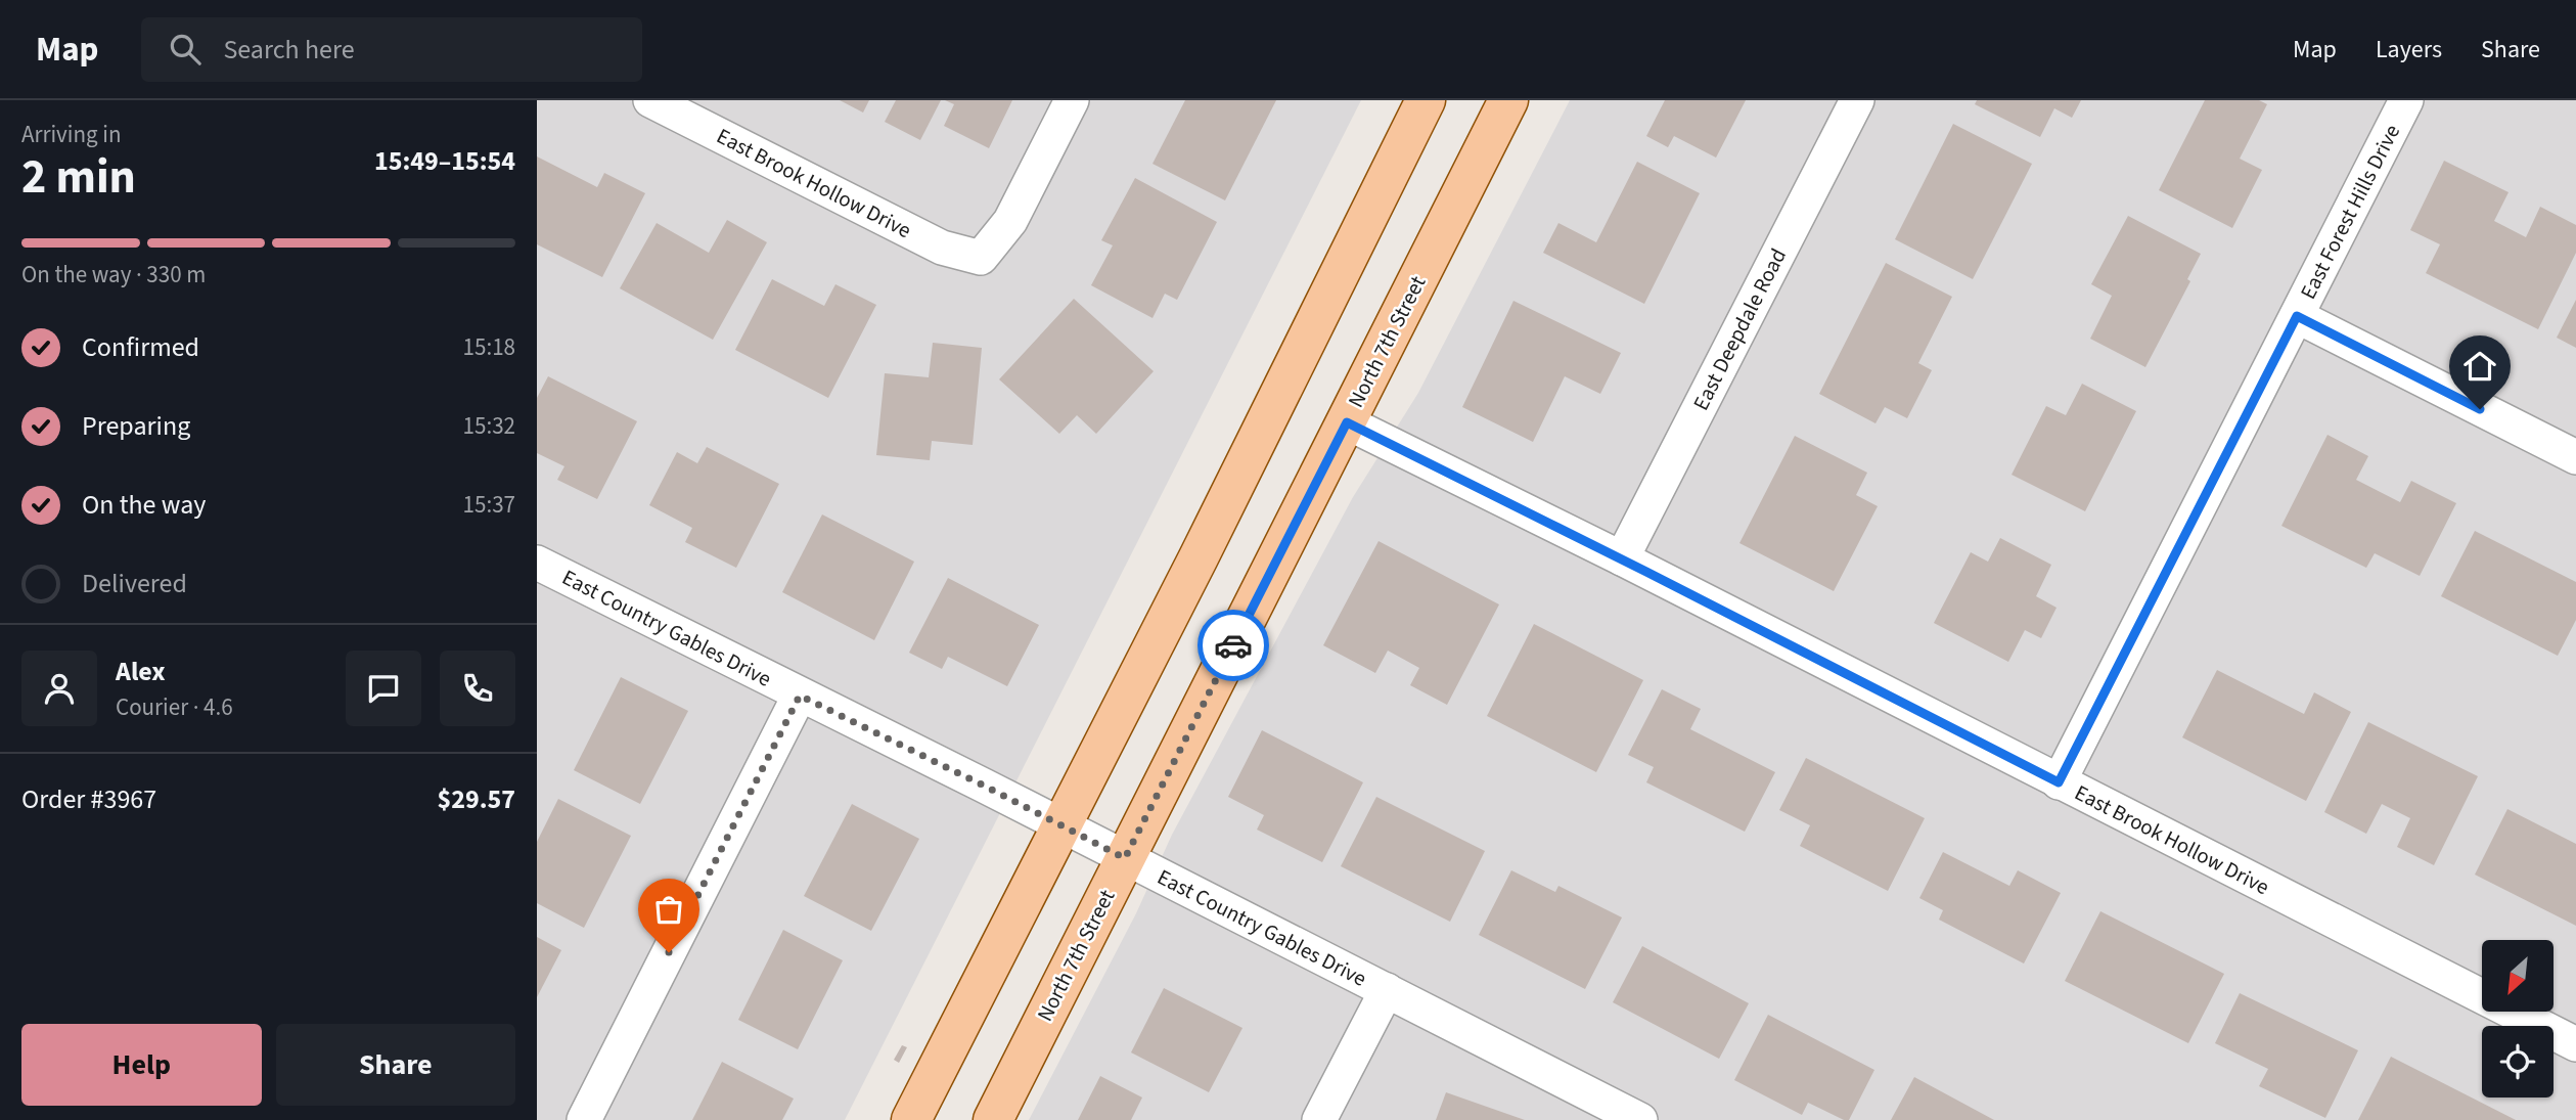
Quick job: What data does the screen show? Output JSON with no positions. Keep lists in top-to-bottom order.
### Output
{
  "streets": {
    "main road": ["North 7th Street"],
    "street": [
      "East Brook Hollow Drive",
      "East Forest Hills Drive",
      "East Deepdale Road",
      "East Country Gables Drive"
    ]
  },
  "crossings": [
    ["East Brook Hollow Drive", "East Forest Hills Drive"],
    ["East Brook Hollow Drive", "East Deepdale Road"],
    ["East Brook Hollow Drive", "North 7th Street"],
    ["North 7th Street", "East Country Gables Drive"]
  ],
  "north": "bottom left",
  "page": {
    "header": "Map",
    "search": "Search here",
    "nav": ["Map", "Layers", "Share"],
    "heading": ["2 min", "Arriving in", "15:49–15:54"],
    "panel": [
      "Alex",
      "Courier · 4.6",
      "Order #3967",
      "$29.57"
    ],
    "bar": "On the way · 330 m",
    "list": [
      ["Confirmed", "15:18"],
      ["Preparing", "15:32"],
      ["On the way", "15:37"],
      "Delivered"
    ],
    "buttons": ["Help", "Share"]
  }
}
